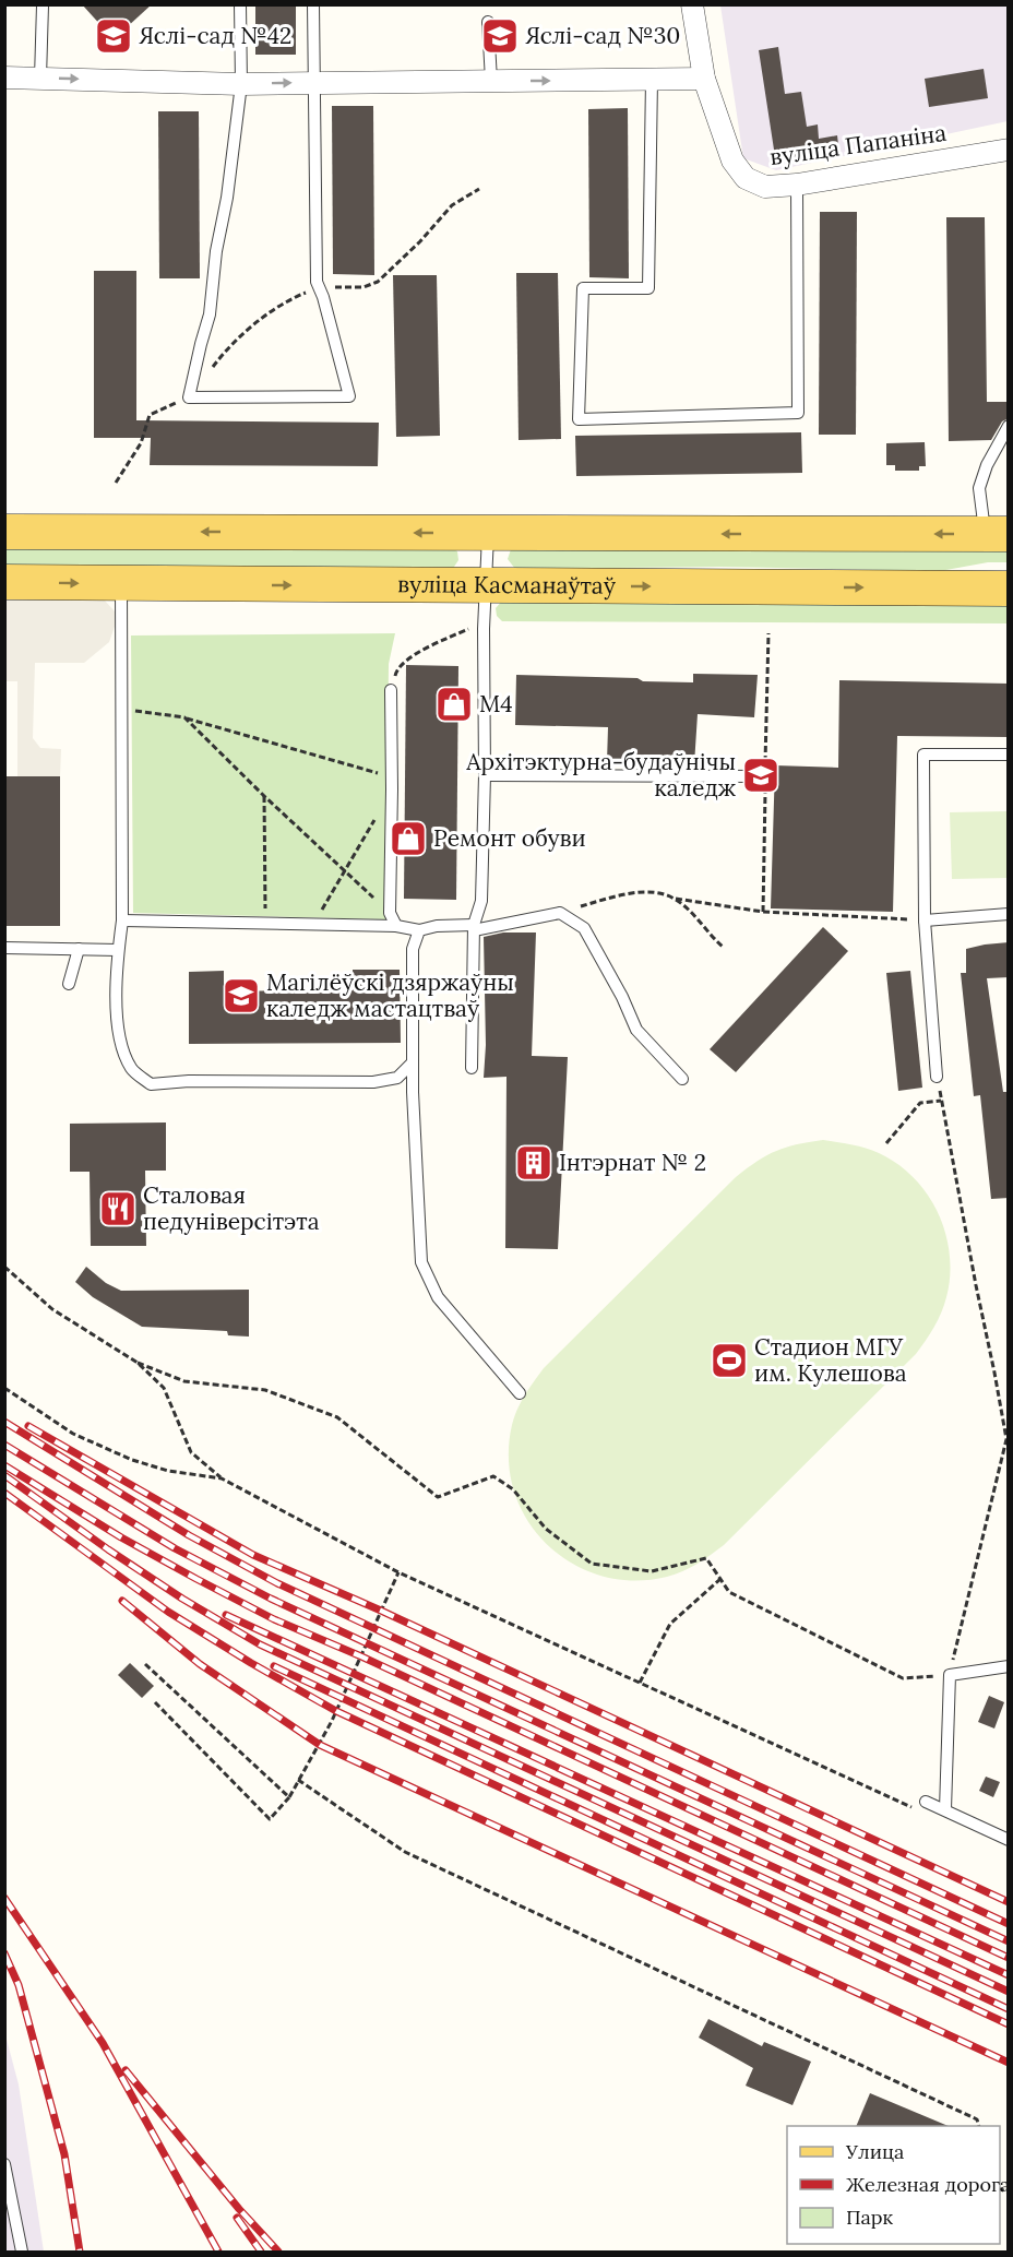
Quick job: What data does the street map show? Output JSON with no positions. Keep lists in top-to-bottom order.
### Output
{
  "streets": {
    "main road": ["вуліца Касманаўтаў"],
    "street": ["вуліца Папаніна"]
  },
  "places": {
    "school or university": [
      "Яслі-сад №42",
      "Яслі-сад №30",
      "Архітэктурна-будаўнічы каледж",
      "Магілёўскі дзяржаўны каледж мастацтваў"
    ],
    "shop": ["M4", "Ремонт обуви"],
    "building": ["Інтэрнат № 2"],
    "restaurant": ["Сталовая педуніверсітэта"],
    "sports": ["Стадион МГУ им. Кулешова"]
  },
  "legend": ["Улица", "Железная дорога", "Парк"]
}
